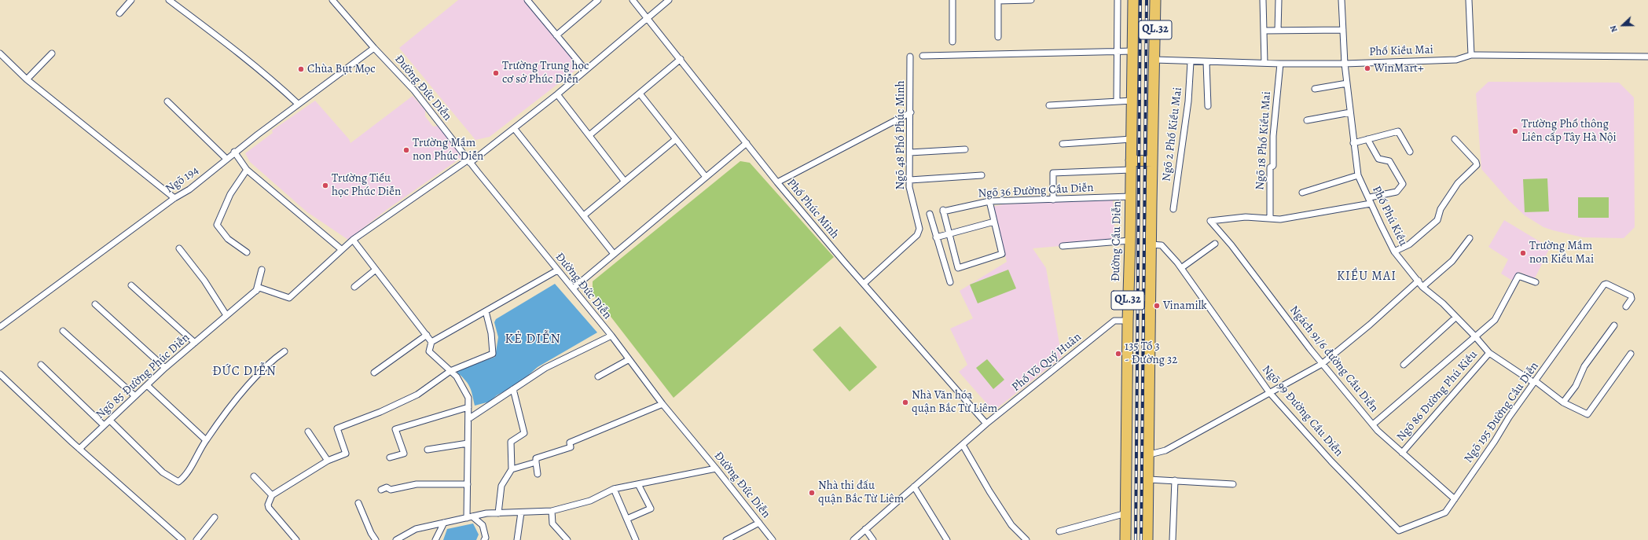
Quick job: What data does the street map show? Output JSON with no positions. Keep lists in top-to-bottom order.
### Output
{
  "streets": {
    "highway": ["QL.32", "Đường Cầu Diễn"],
    "street": [
      "Phố Kiều Mai",
      "Đường Đức Diễn",
      "Ngõ 2 Phố Kiều Mai",
      "Ngõ 48 Phố Phúc Minh",
      "Ngõ 18 Phố Kiều Mai",
      "Ngõ 194",
      "Ngõ 36 Đường Cầu Diễn",
      "Phố Phúc Minh",
      "Phố Phú Kiều",
      "Ngách 91/6 đường Cầu Diễn",
      "Phố Võ Quý Huân",
      "Ngõ 85 Đường Phúc Diễn",
      "Ngõ 86 Đường Phú Kiều",
      "Ngõ 99 Đường Cầu Diễn",
      "Ngõ 195 Đường Cầu Diễn"
    ]
  },
  "crossings": [
    ["QL.32", "Phố Kiều Mai"],
    ["QL.32", "Ngõ 99 Đường Cầu Diễn"],
    ["Phố Kiều Mai", "Ngõ 2 Phố Kiều Mai"],
    ["Phố Kiều Mai", "Ngõ 18 Phố Kiều Mai"],
    ["Phố Kiều Mai", "Phố Phú Kiều"],
    ["Đường Đức Diễn", "Ngõ 194"],
    ["Ngõ 48 Phố Phúc Minh", "Phố Phúc Minh"],
    ["Ngõ 18 Phố Kiều Mai", "Ngách 91/6 đường Cầu Diễn"],
    ["Ngõ 36 Đường Cầu Diễn", "Đường Cầu Diễn"],
    ["Phố Phúc Minh", "Phố Võ Quý Huân"],
    ["Phố Phú Kiều", "Ngõ 86 Đường Phú Kiều"],
    ["Phố Phú Kiều", "Ngõ 195 Đường Cầu Diễn"],
    ["Đường Cầu Diễn", "Phố Võ Quý Huân"],
    ["Ngách 91/6 đường Cầu Diễn", "Ngõ 86 Đường Phú Kiều"],
    ["Ngách 91/6 đường Cầu Diễn", "Ngõ 195 Đường Cầu Diễn"],
    ["Ngõ 99 Đường Cầu Diễn", "Ngõ 195 Đường Cầu Diễn"]
  ],
  "districts": ["KIỀU MAI", "KẺ DIỄN", "ĐỨC DIỄN"],
  "places": [
    "WinMart+",
    "Chùa Bụt Mọc",
    "Trường Trung học cơ sở Phúc Diễn",
    "Trường Phổ thông Liên cấp Tây Hà Nội",
    "Trường Mầm non Phúc Diễn",
    "Trường Tiểu học Phúc Diễn",
    "Trường Mầm non Kiều Mai",
    "Vinamilk",
    "135 Tổ 3 - Đường 32",
    "Nhà Văn hóa quận Bắc Từ Liêm",
    "Nhà thi đấu quận Bắc Từ Liêm"
  ],
  "north": "left"
}
